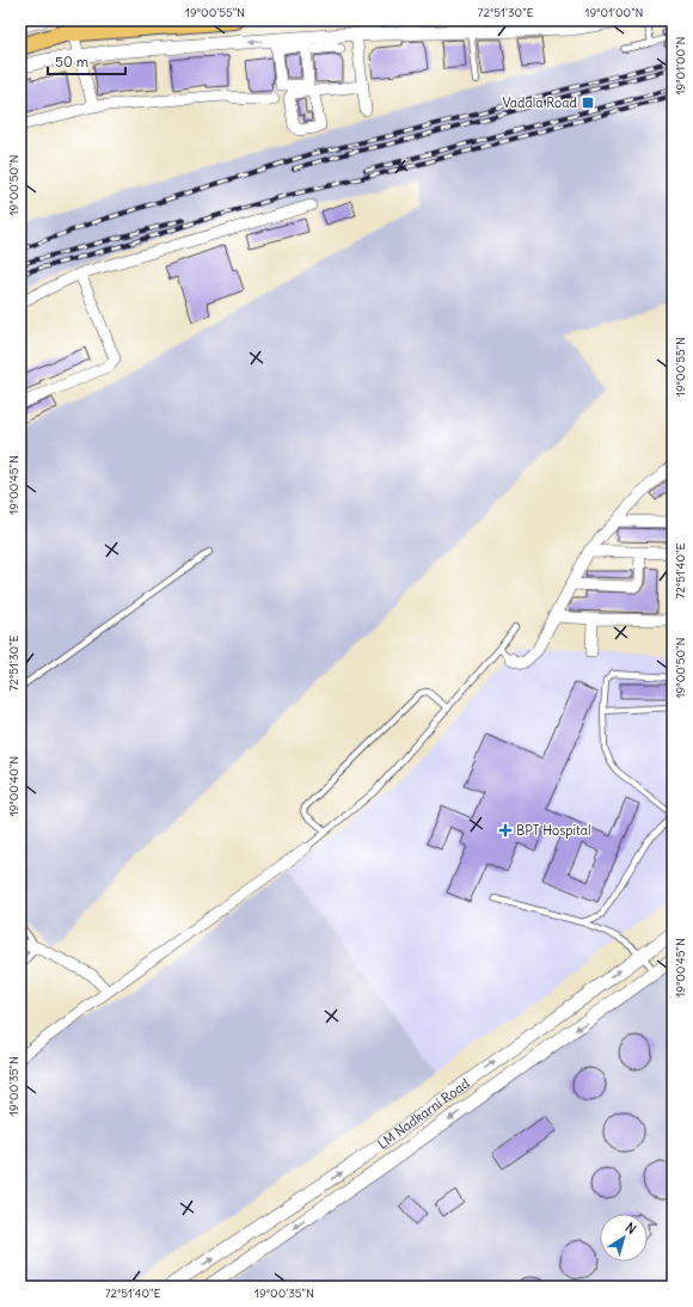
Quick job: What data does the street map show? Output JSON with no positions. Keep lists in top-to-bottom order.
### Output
{
  "streets": {
    "street": ["LM Nadkarni Road"]
  },
  "places": {
    "transit": ["Vadala Road"],
    "health": ["BPT Hospital"]
  },
  "scale_bar": "50 m",
  "north": "top right",
  "coordinates": [
    "19°00'55\"N",
    "72°51'30\"E",
    "19°01'00\"N",
    "19°00'50\"N",
    "19°00'45\"N",
    "72°51'40\"E",
    "19°00'40\"N",
    "19°00'35\"N"
  ]
}
